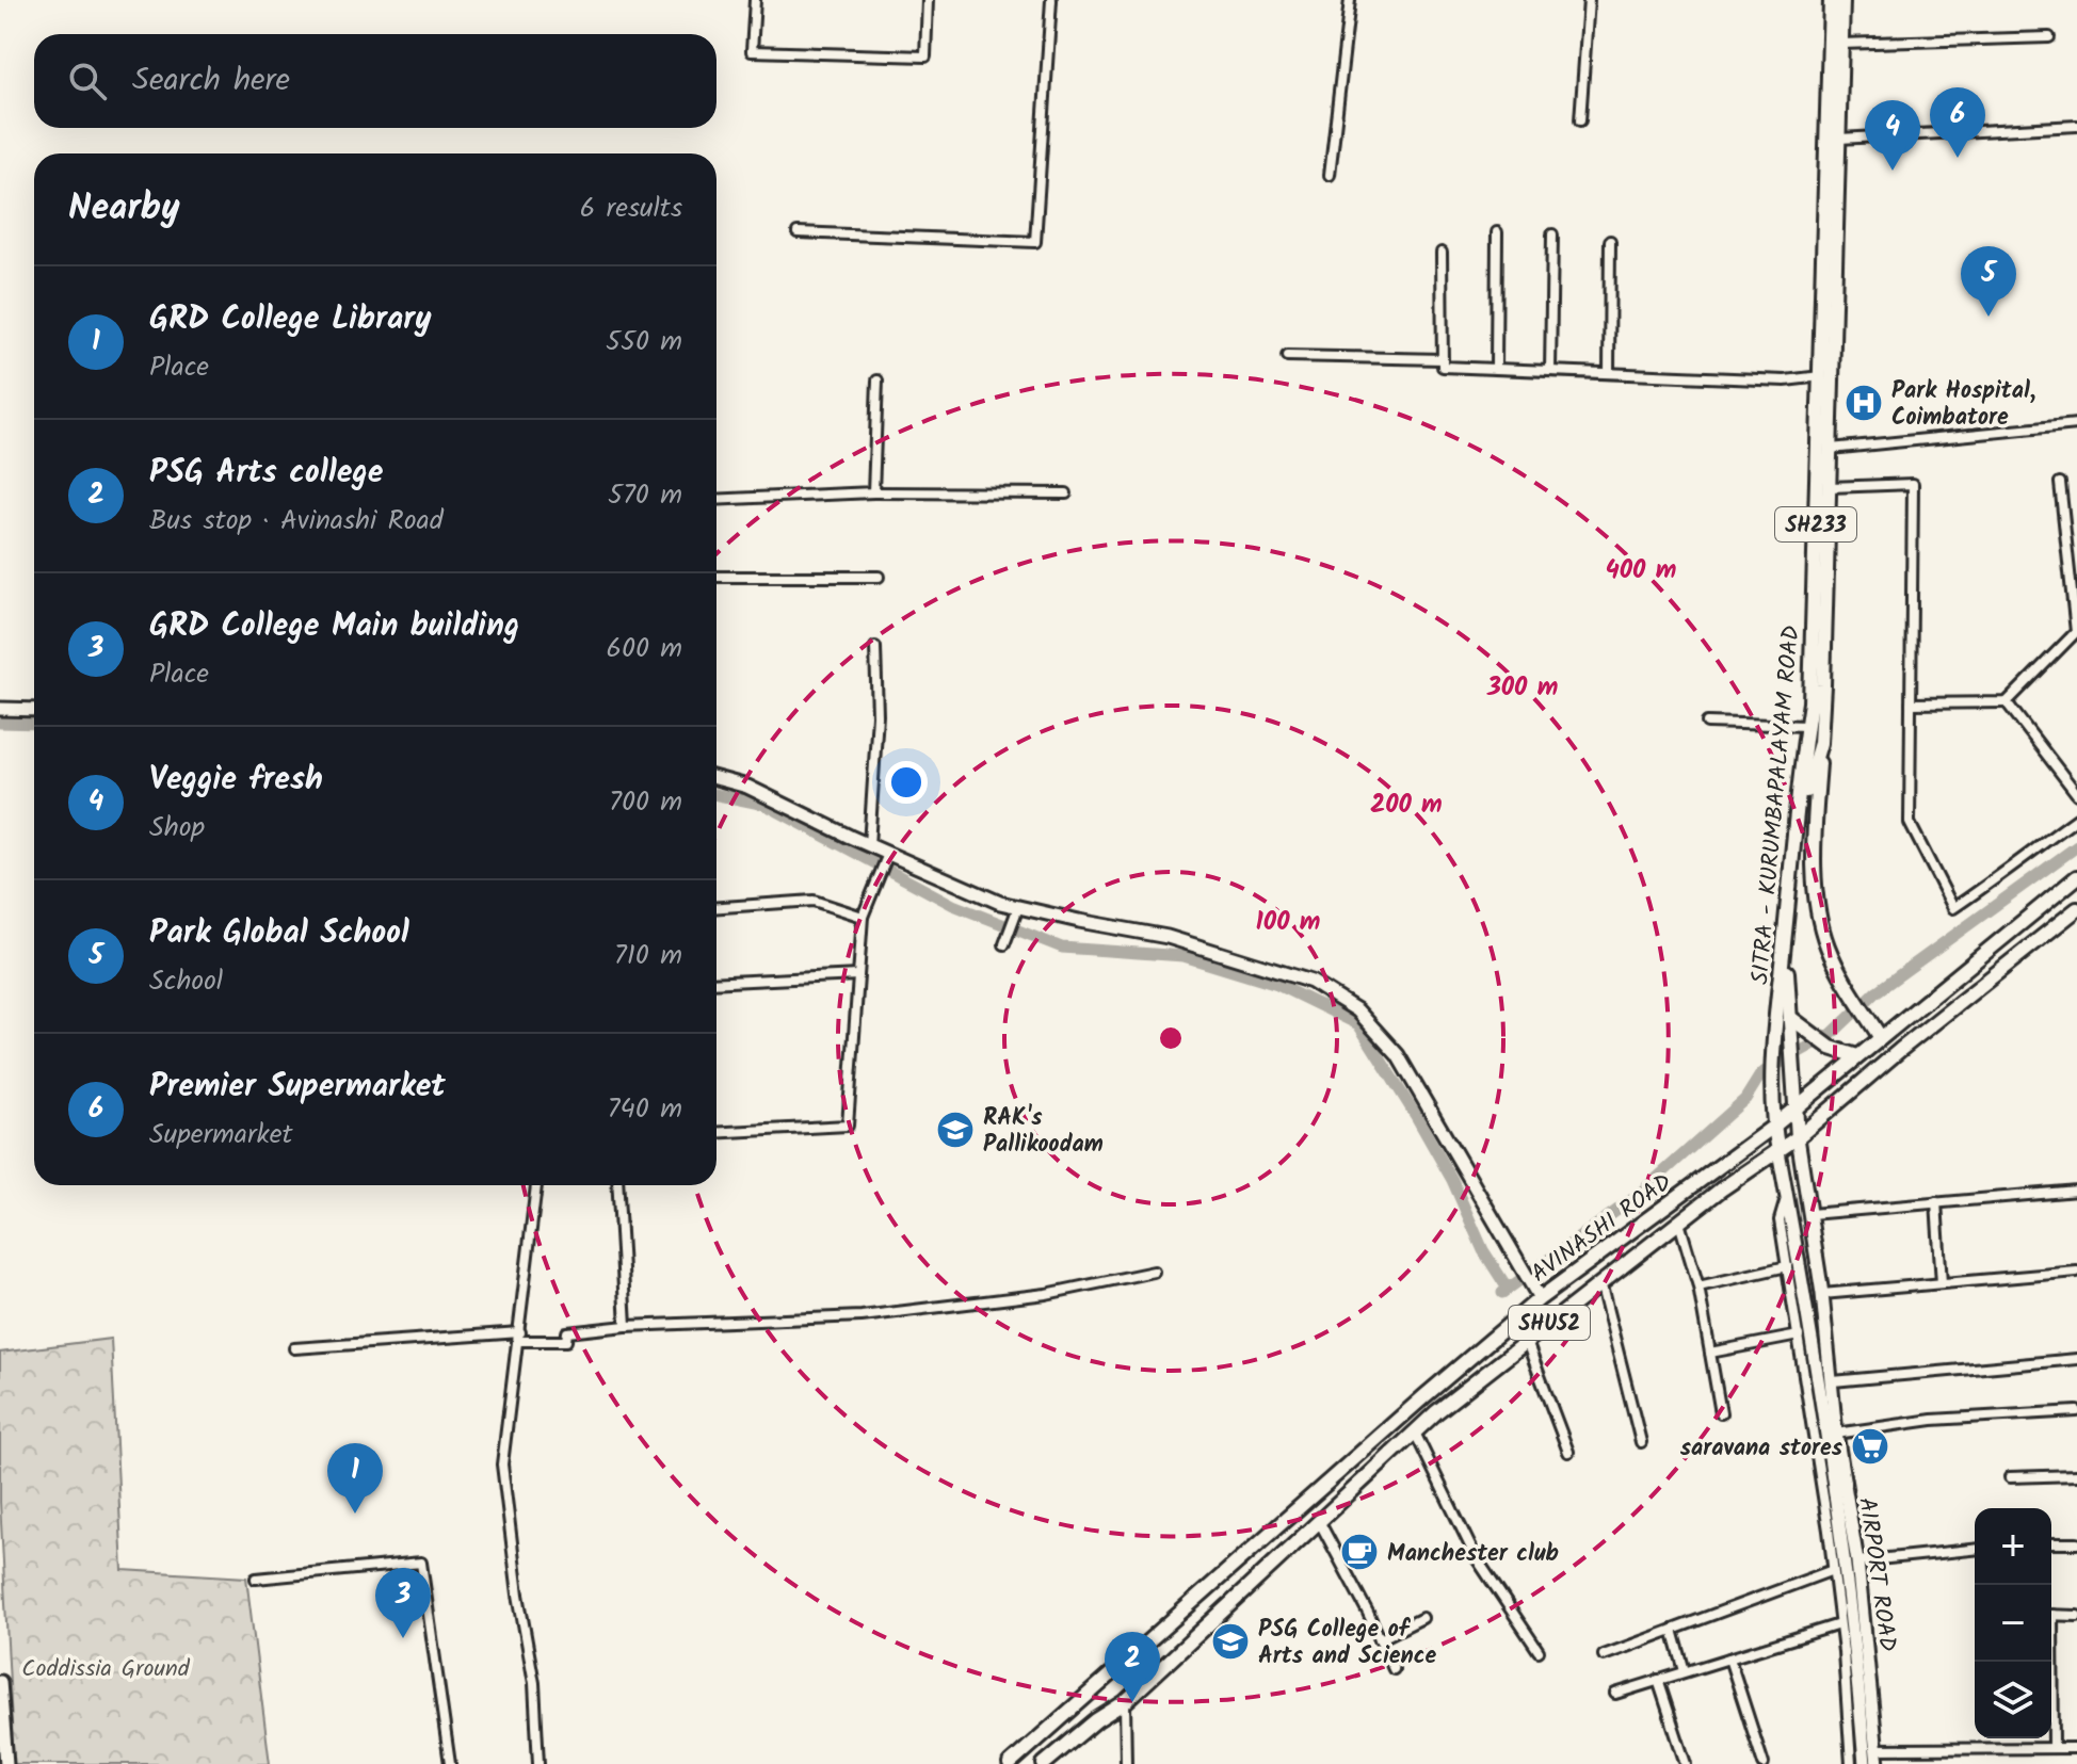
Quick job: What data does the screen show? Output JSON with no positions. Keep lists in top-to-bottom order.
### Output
{
  "streets": {
    "main road": [
      "SH233",
      "SITRA - KURUMBAPALAYAM ROAD",
      "AVINASHI ROAD",
      "SHU52"
    ],
    "street": ["AIRPORT ROAD"]
  },
  "crossings": [
    ["SITRA - KURUMBAPALAYAM ROAD", "AVINASHI ROAD"],
    ["SITRA - KURUMBAPALAYAM ROAD", "AIRPORT ROAD"],
    ["AVINASHI ROAD", "AIRPORT ROAD"]
  ],
  "parks": ["Coddissia Ground"],
  "places": {
    "hospital": ["Park Hospital, Coimbatore"],
    "school or university": ["RAK's Pallikoodam", "PSG College of Arts and Science"],
    "supermarket": ["saravana stores"],
    "cafe": ["Manchester club"]
  },
  "page": {
    "search": "Search here",
    "pins": [
      "6",
      "4",
      "5",
      "1",
      "3",
      "2"
    ],
    "heading": ["Nearby", "6 results"],
    "list": [
      {
        "mark": "1",
        "name": "GRD College Library",
        "note": "Place",
        "value": "550 m"
      },
      {
        "mark": "2",
        "name": "PSG Arts college",
        "note": "Bus stop · Avinashi Road",
        "value": "570 m"
      },
      {
        "mark": "3",
        "name": "GRD College Main building",
        "note": "Place",
        "value": "600 m"
      },
      {
        "mark": "4",
        "name": "Veggie fresh",
        "note": "Shop",
        "value": "700 m"
      },
      {
        "mark": "5",
        "name": "Park Global School",
        "note": "School",
        "value": "710 m"
      },
      {
        "mark": "6",
        "name": "Premier Supermarket",
        "note": "Supermarket",
        "value": "740 m"
      }
    ],
    "map_buttons": ["+", "−"]
  },
  "rings": [
    "400 m",
    "300 m",
    "200 m",
    "100 m"
  ]
}
